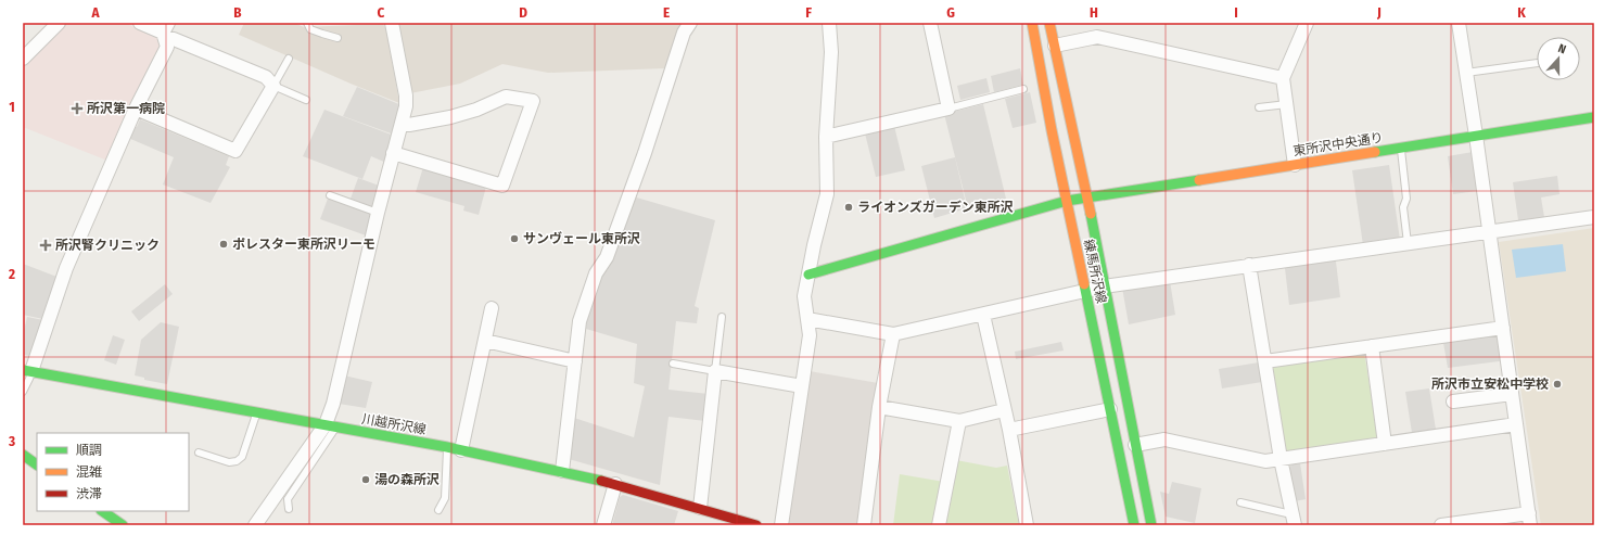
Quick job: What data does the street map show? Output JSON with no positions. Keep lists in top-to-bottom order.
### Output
{
  "streets": {
    "main road": ["東所沢中央通り", "練馬所沢線", "川越所沢線"]
  },
  "crossings": [
    ["東所沢中央通り", "練馬所沢線"]
  ],
  "places": {
    "health": ["所沢第一病院", "所沢腎クリニック"],
    "other": [
      "ライオンズガーデン東所沢",
      "サンヴェール東所沢",
      "ポレスター東所沢リーモ",
      "所沢市立安松中学校",
      "湯の森所沢"
    ]
  },
  "legend": ["順調", "混雑", "渋滞"],
  "north": "top",
  "grid": {
    "columns": [
      "A",
      "B",
      "C",
      "D",
      "E",
      "F",
      "G",
      "H",
      "I",
      "J",
      "K"
    ],
    "rows": ["1", "2", "3"]
  }
}
